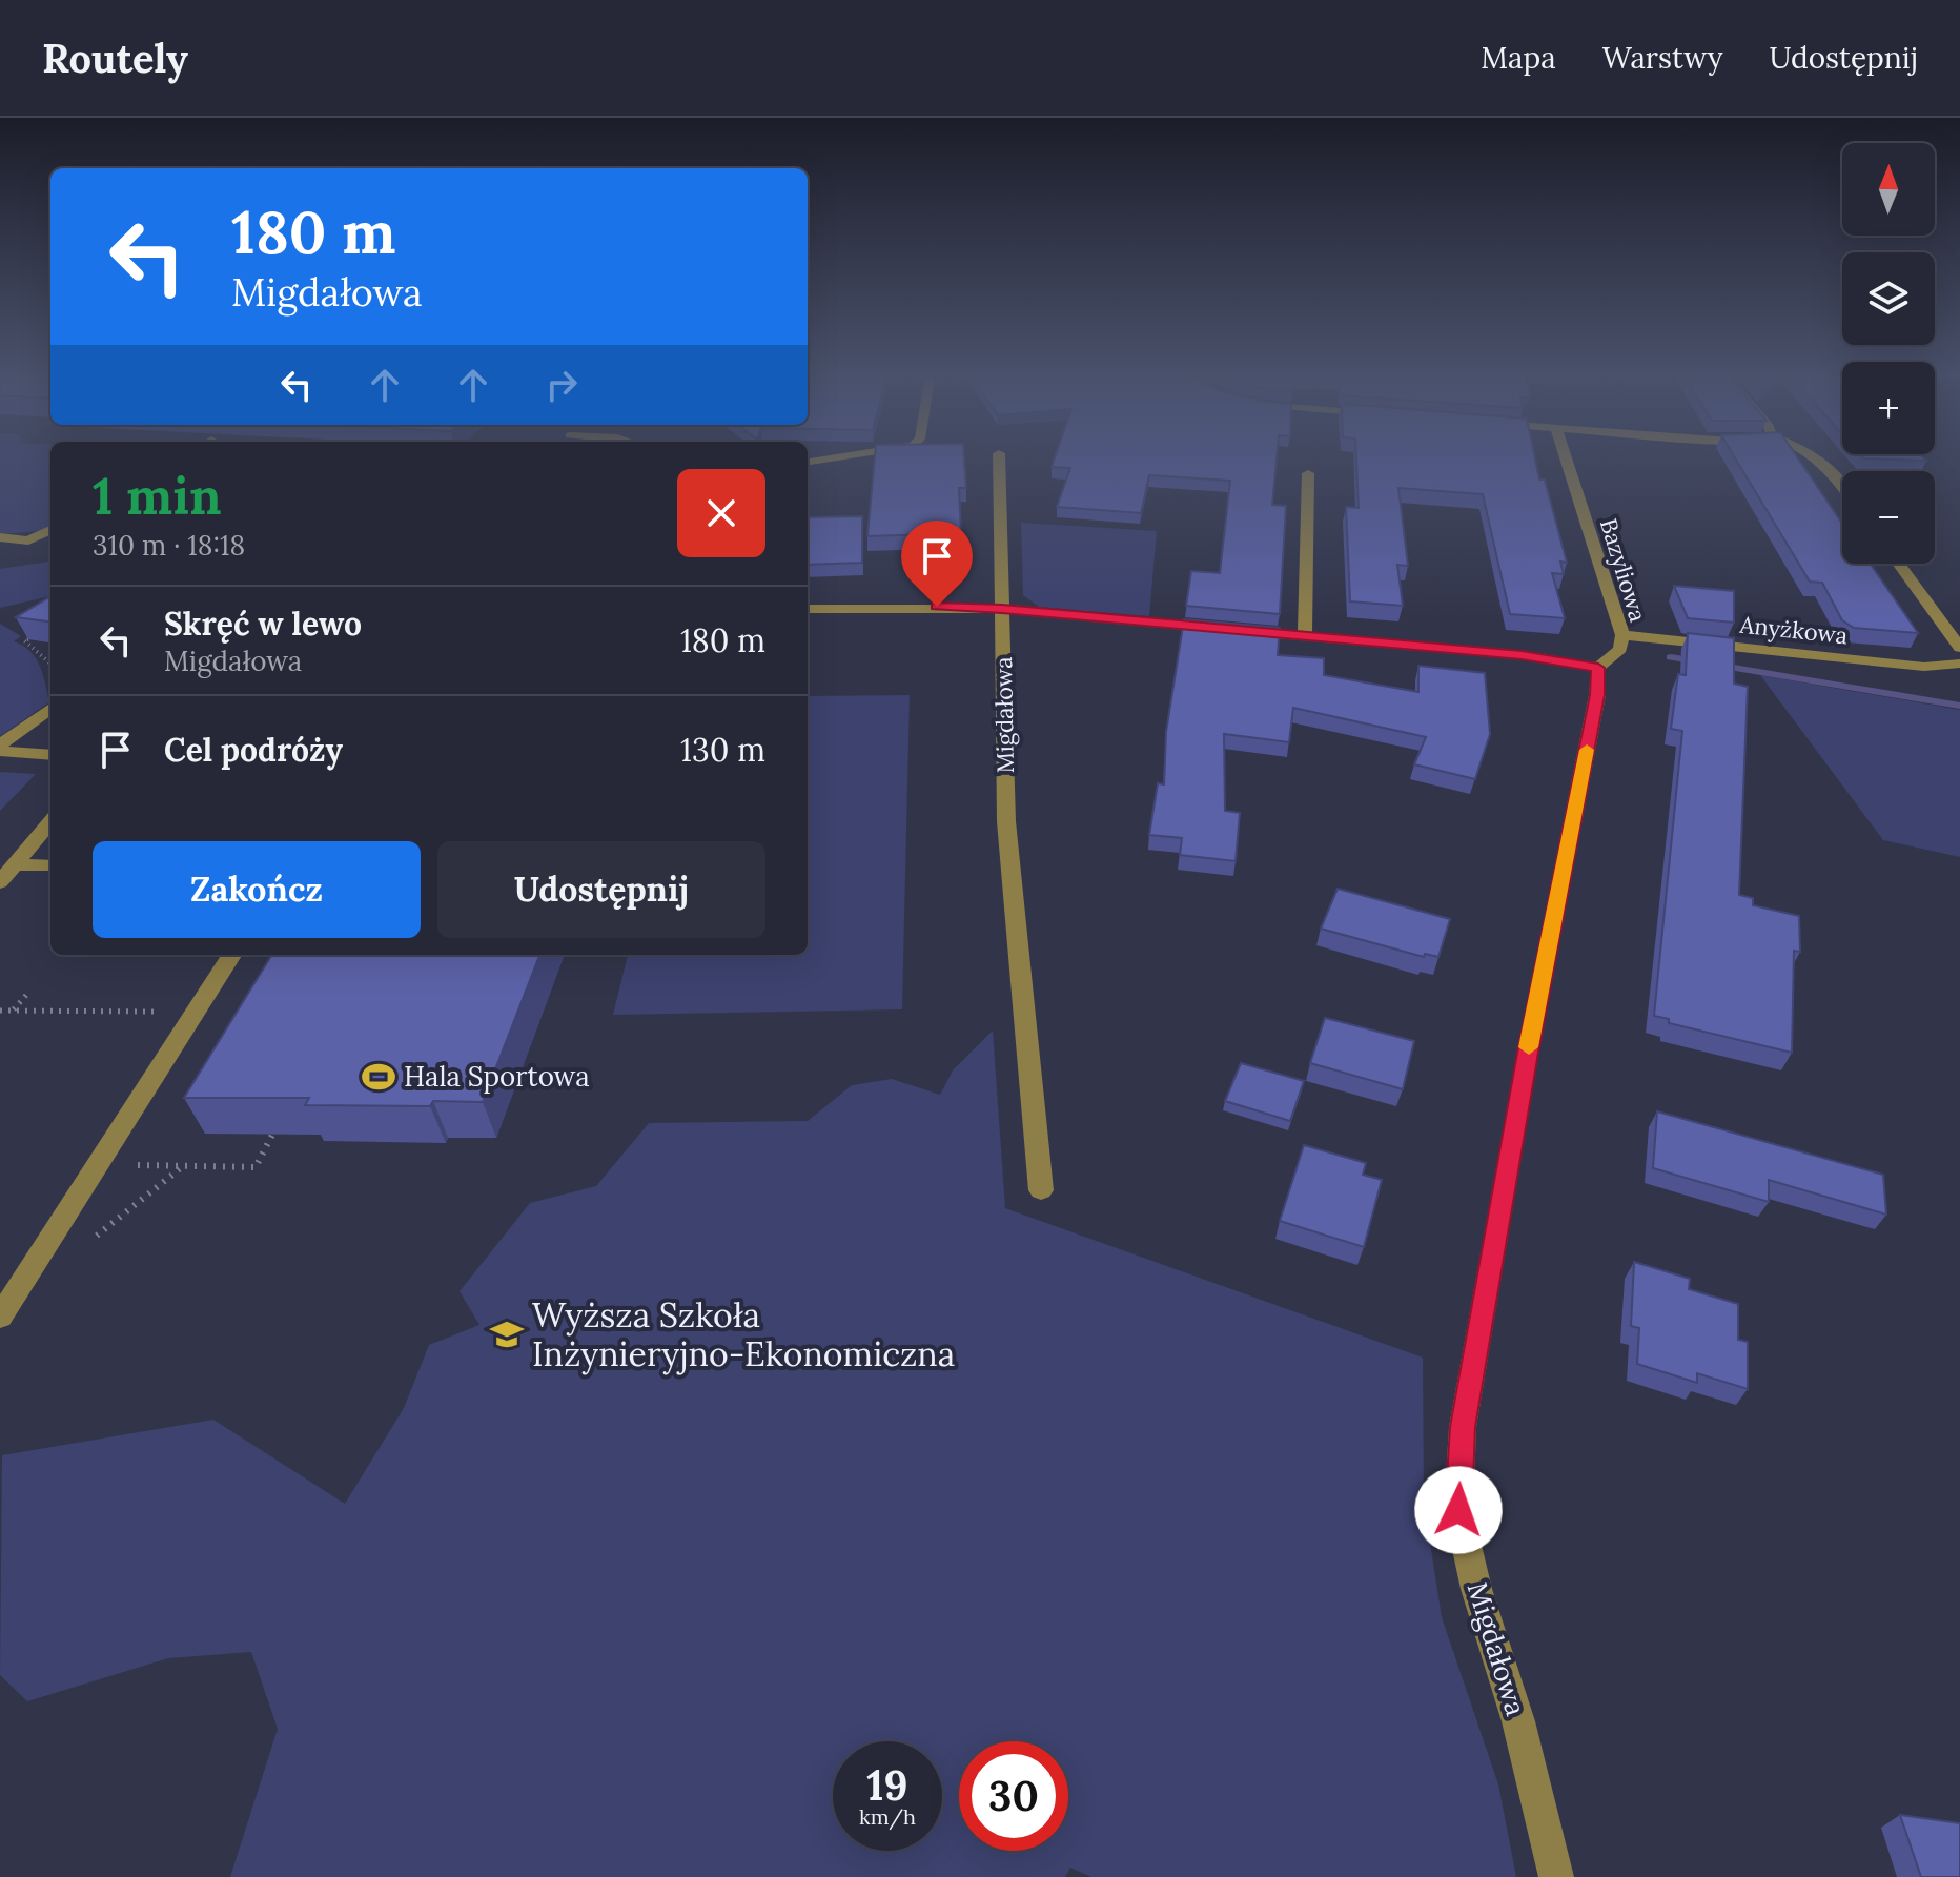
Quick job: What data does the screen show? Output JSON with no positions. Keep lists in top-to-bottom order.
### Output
{
  "streets": {
    "street": ["Bazyliowa", "Anyżkowa", "Migdałowa"]
  },
  "crossings": [
    ["Bazyliowa", "Anyżkowa"],
    ["Bazyliowa", "Migdałowa"]
  ],
  "places": {
    "sports": ["Hala Sportowa"],
    "school or university": ["Wyższa Szkoła Inżynieryjno-Ekonomiczna"]
  },
  "north": "top",
  "page": {
    "header": "Routely",
    "nav": ["Mapa", "Warstwy", "Udostępnij"],
    "map_buttons": ["+", "−"],
    "turn": ["180 m", "Migdałowa"],
    "heading": ["1 min", "310 m · 18:18"],
    "list": [
      {
        "name": "Skręć w lewo",
        "note": "Migdałowa",
        "value": "180 m"
      },
      {
        "name": "Cel podróży",
        "value": "130 m"
      }
    ],
    "buttons": ["Zakończ", "Udostępnij"],
    "speed": "19 km/h",
    "limit": "30"
  }
}
